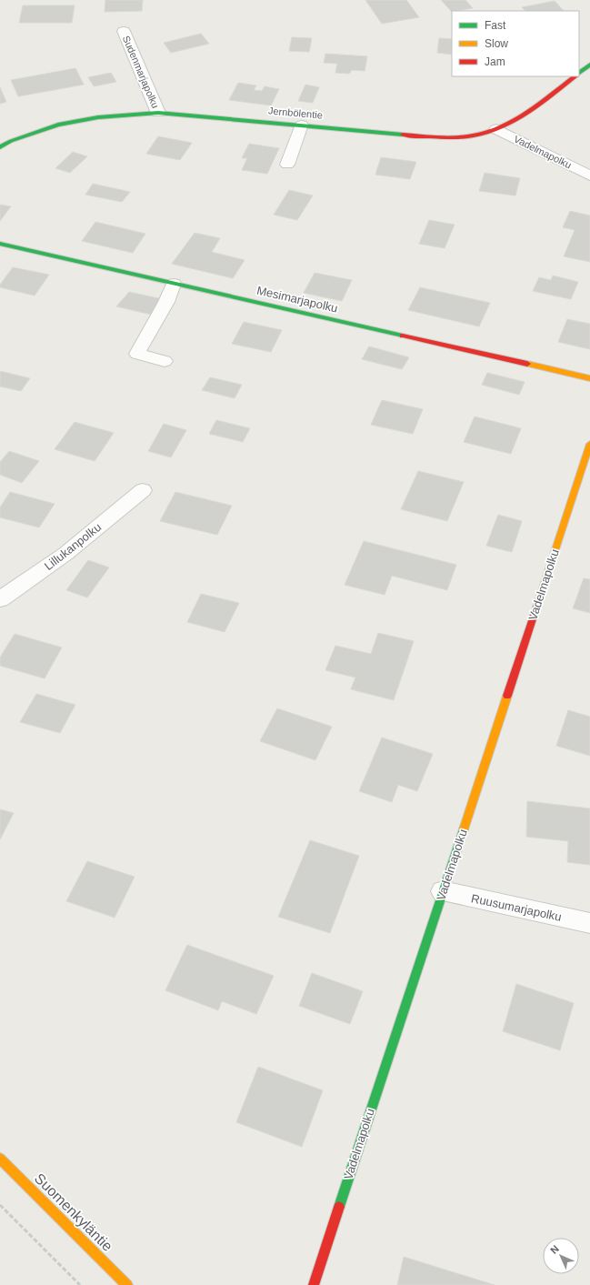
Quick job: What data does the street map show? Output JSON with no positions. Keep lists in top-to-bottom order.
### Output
{
  "streets": {
    "street": [
      "Sudenmarjapolku",
      "Jernbölentie",
      "Vadelmapolku",
      "Mesimarjapolku",
      "Lillukanpolku",
      "Ruusumarjapolku",
      "Suomenkyläntie"
    ]
  },
  "crossings": [
    ["Sudenmarjapolku", "Jernbölentie"],
    ["Jernbölentie", "Vadelmapolku"],
    ["Vadelmapolku", "Ruusumarjapolku"]
  ],
  "legend": ["Fast", "Slow", "Jam"],
  "north": "top left"
}
